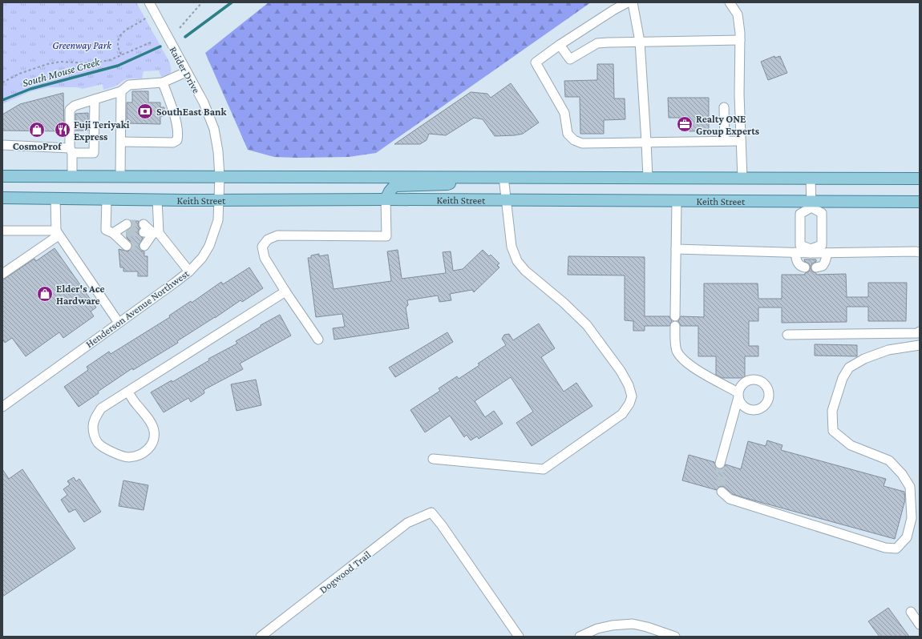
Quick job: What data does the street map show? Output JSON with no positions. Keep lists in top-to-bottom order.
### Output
{
  "streets": {
    "main road": ["Keith Street"],
    "street": ["Raider Drive", "Henderson Avenue Northwest", "Dogwood Trail"]
  },
  "crossings": [
    ["Raider Drive", "Henderson Avenue Northwest"],
    ["Keith Street", "Henderson Avenue Northwest"]
  ],
  "water": ["South Mouse Creek"],
  "parks": ["Greenway Park"],
  "places": {
    "bank": ["SouthEast Bank"],
    "office": ["Realty ONE Group Experts"],
    "shop": ["CosmoProf", "Elder's Ace Hardware"],
    "restaurant": ["Fuji Teriyaki Express"]
  }
}
